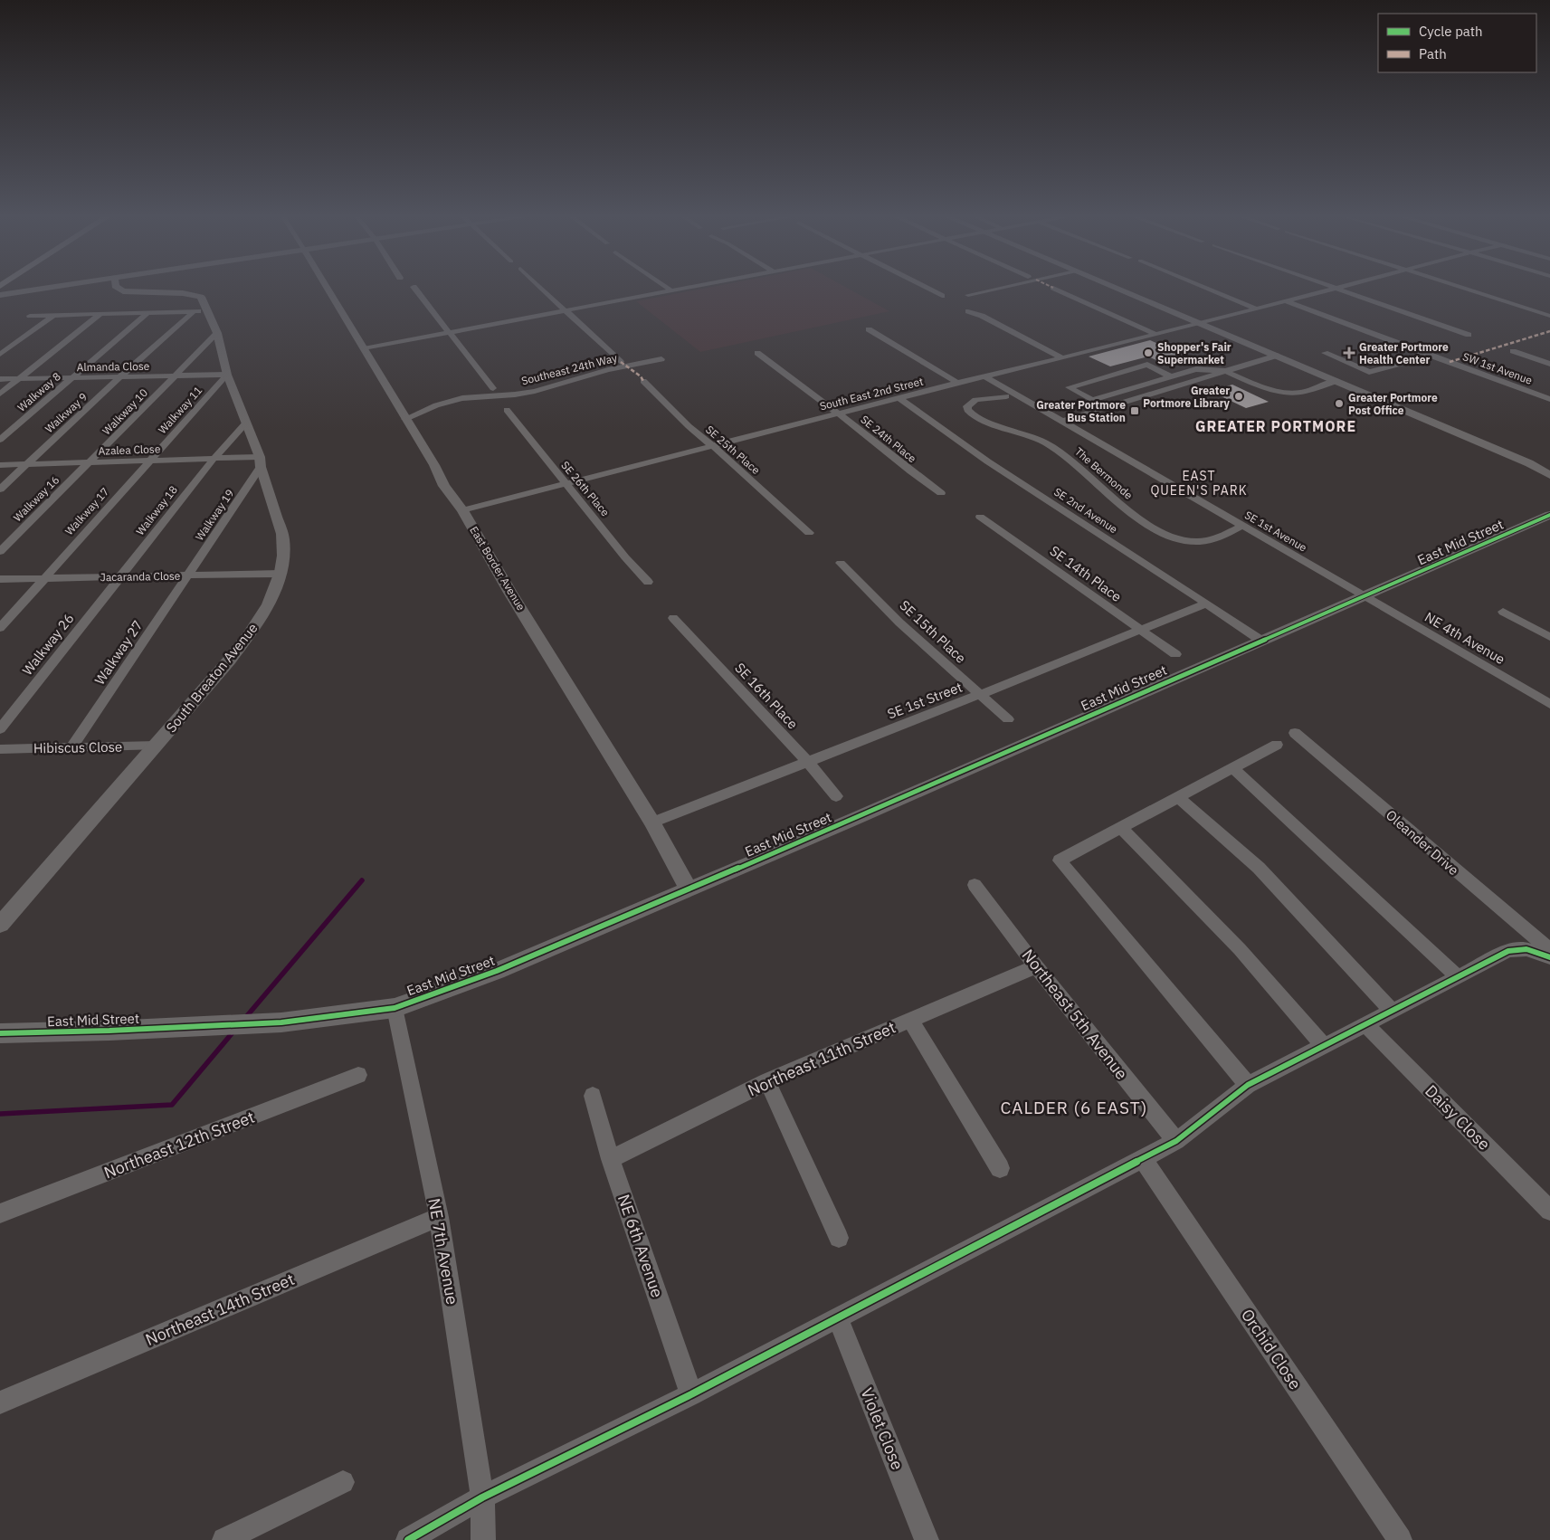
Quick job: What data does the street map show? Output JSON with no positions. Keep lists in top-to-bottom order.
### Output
{
  "streets": {
    "street": [
      "Almanda Close",
      "SW 1st Avenue",
      "Southeast 24th Way",
      "Walkway 8",
      "South East 2nd Street",
      "Walkway 11",
      "Walkway 10",
      "Walkway 9",
      "SE 24th Place",
      "Azalea Close",
      "SE 25th Place",
      "The Bermonde",
      "SE 26th Place",
      "Walkway 16",
      "Walkway 18",
      "SE 2nd Avenue",
      "Walkway 17",
      "Walkway 19",
      "SE 1st Avenue",
      "East Mid Street",
      "East Border Avenue",
      "SE 14th Place",
      "Jacaranda Close",
      "SE 15th Place",
      "NE 4th Avenue",
      "Walkway 26",
      "Walkway 27",
      "South Breaton Avenue",
      "SE 16th Place",
      "SE 1st Street",
      "Hibiscus Close",
      "Oleander Drive",
      "Northeast 5th Avenue",
      "Northeast 11th Street",
      "Daisy Close",
      "Northeast 12th Street",
      "NE 6th Avenue",
      "NE 7th Avenue",
      "Northeast 14th Street",
      "Orchid Close",
      "Violet Close"
    ]
  },
  "crossings": [
    ["Almanda Close", "Walkway 8"],
    ["Almanda Close", "Walkway 11"],
    ["Almanda Close", "Walkway 10"],
    ["Almanda Close", "Walkway 9"],
    ["Almanda Close", "South Breaton Avenue"],
    ["SW 1st Avenue", "South East 2nd Street"],
    ["Southeast 24th Way", "East Border Avenue"],
    ["South East 2nd Street", "SE 24th Place"],
    ["South East 2nd Street", "SE 25th Place"],
    ["South East 2nd Street", "SE 26th Place"],
    ["South East 2nd Street", "SE 2nd Avenue"],
    ["South East 2nd Street", "SE 1st Avenue"],
    ["South East 2nd Street", "East Border Avenue"],
    ["Walkway 11", "Azalea Close"],
    ["Walkway 11", "Walkway 17"],
    ["Walkway 11", "South Breaton Avenue"],
    ["Walkway 10", "Azalea Close"],
    ["Walkway 10", "Walkway 16"],
    ["Walkway 10", "South Breaton Avenue"],
    ["Walkway 9", "Azalea Close"],
    ["Azalea Close", "Walkway 16"],
    ["Azalea Close", "Walkway 18"],
    ["Azalea Close", "Walkway 17"],
    ["Azalea Close", "Walkway 19"],
    ["Azalea Close", "South Breaton Avenue"],
    ["The Bermonde", "SE 1st Avenue"],
    ["Walkway 18", "Jacaranda Close"],
    ["Walkway 18", "Walkway 26"],
    ["Walkway 18", "South Breaton Avenue"],
    ["SE 2nd Avenue", "East Mid Street"],
    ["SE 2nd Avenue", "SE 1st Street"],
    ["Walkway 17", "Jacaranda Close"],
    ["Walkway 19", "Jacaranda Close"],
    ["Walkway 19", "Walkway 27"],
    ["Walkway 19", "South Breaton Avenue"],
    ["SE 1st Avenue", "East Mid Street"],
    ["SE 1st Avenue", "NE 4th Avenue"],
    ["East Mid Street", "East Border Avenue"],
    ["East Mid Street", "NE 4th Avenue"],
    ["East Mid Street", "NE 7th Avenue"],
    ["East Border Avenue", "SE 1st Street"],
    ["SE 14th Place", "SE 1st Street"],
    ["Jacaranda Close", "Walkway 26"],
    ["Jacaranda Close", "Walkway 27"],
    ["Jacaranda Close", "South Breaton Avenue"],
    ["SE 15th Place", "SE 1st Street"],
    ["Walkway 27", "Hibiscus Close"],
    ["South Breaton Avenue", "Hibiscus Close"],
    ["SE 16th Place", "SE 1st Street"],
    ["Northeast 5th Avenue", "Northeast 11th Street"],
    ["Northeast 11th Street", "NE 6th Avenue"],
    ["NE 7th Avenue", "Northeast 14th Street"]
  ],
  "districts": ["GREATER PORTMORE", "EAST QUEEN'S PARK", "CALDER (6 EAST)"],
  "places": {
    "other": ["Shopper's Fair Supermarket", "Greater Portmore Library", "Greater Portmore Post Office"],
    "health": ["Greater Portmore Health Center"],
    "transit": ["Greater Portmore Bus Station"]
  },
  "legend": ["Cycle path", "Path"]
}
